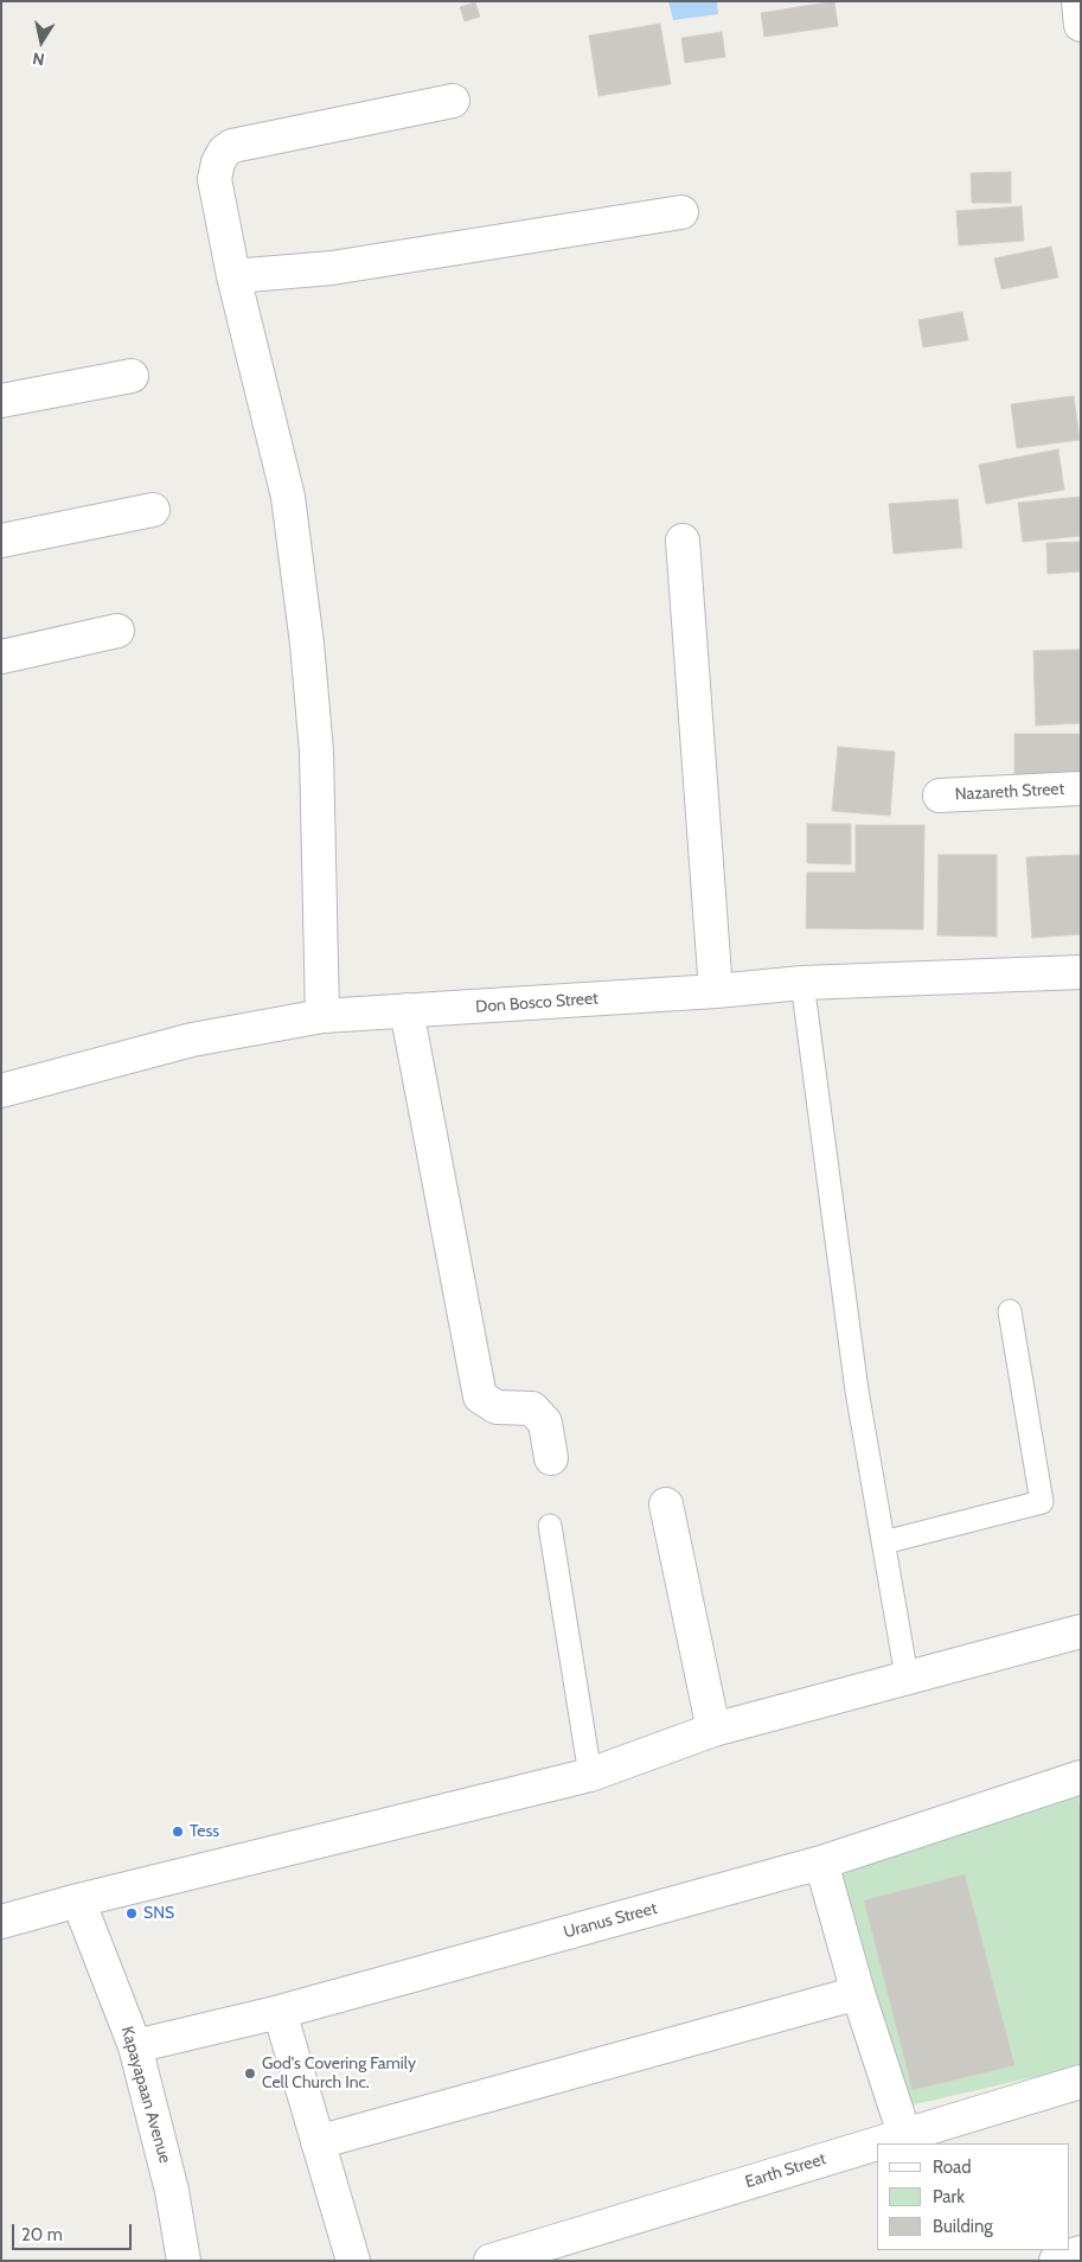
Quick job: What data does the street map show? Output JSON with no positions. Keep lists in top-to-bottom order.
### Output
{
  "streets": {
    "street": [
      "Nazareth Street",
      "Don Bosco Street",
      "Uranus Street",
      "Kapayapaan Avenue",
      "Earth Street"
    ]
  },
  "crossings": [
    ["Uranus Street", "Kapayapaan Avenue"]
  ],
  "places": ["Tess", "SNS", "God's Covering Family Cell Church Inc."],
  "legend": ["Road", "Park", "Building"],
  "scale_bar": "20 m",
  "north": "bottom"
}
